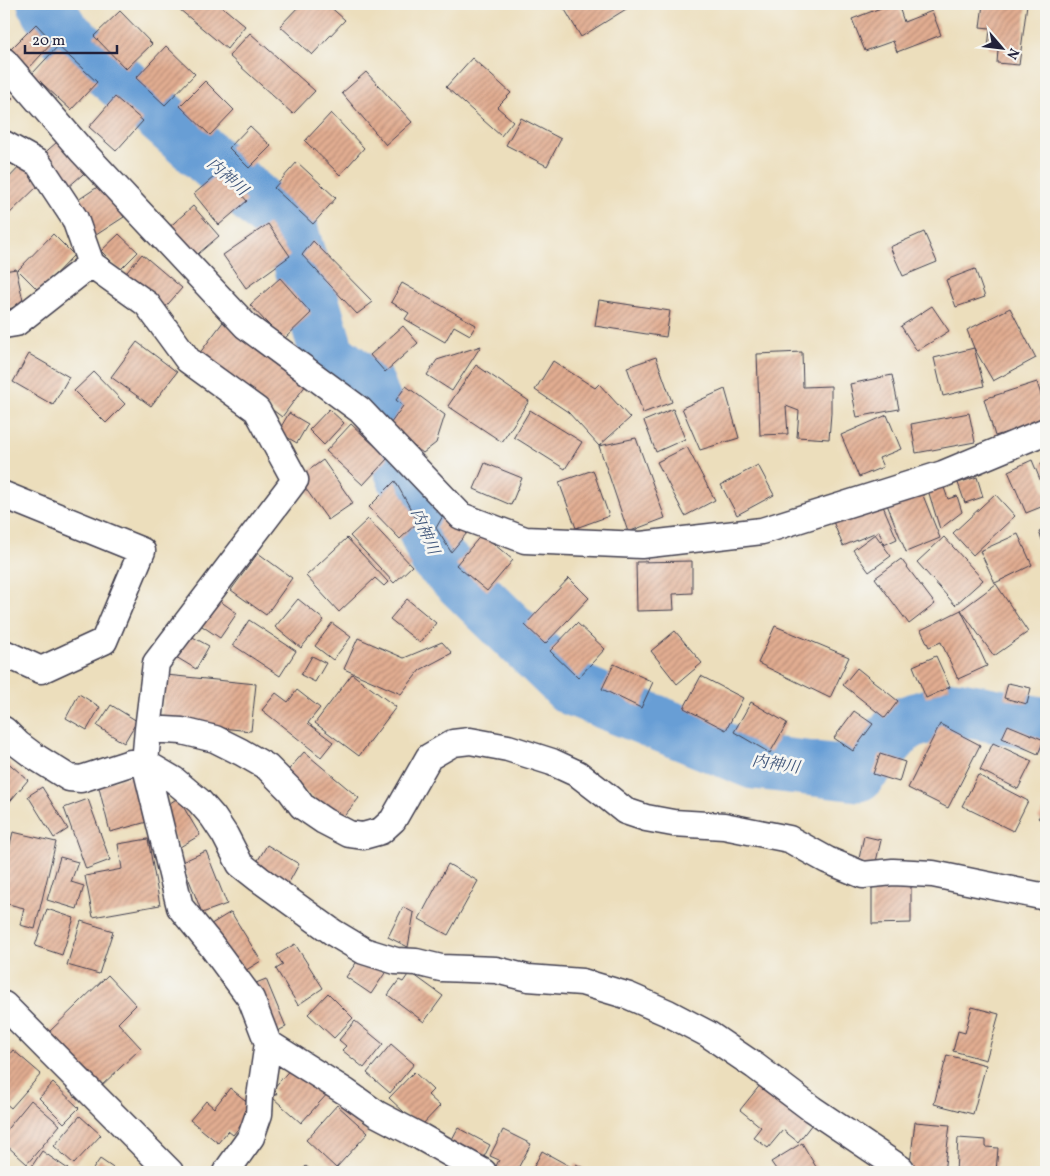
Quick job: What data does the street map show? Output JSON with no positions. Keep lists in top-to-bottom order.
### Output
{
  "water": ["内神川"],
  "scale_bar": "20 m",
  "north": "bottom right"
}
